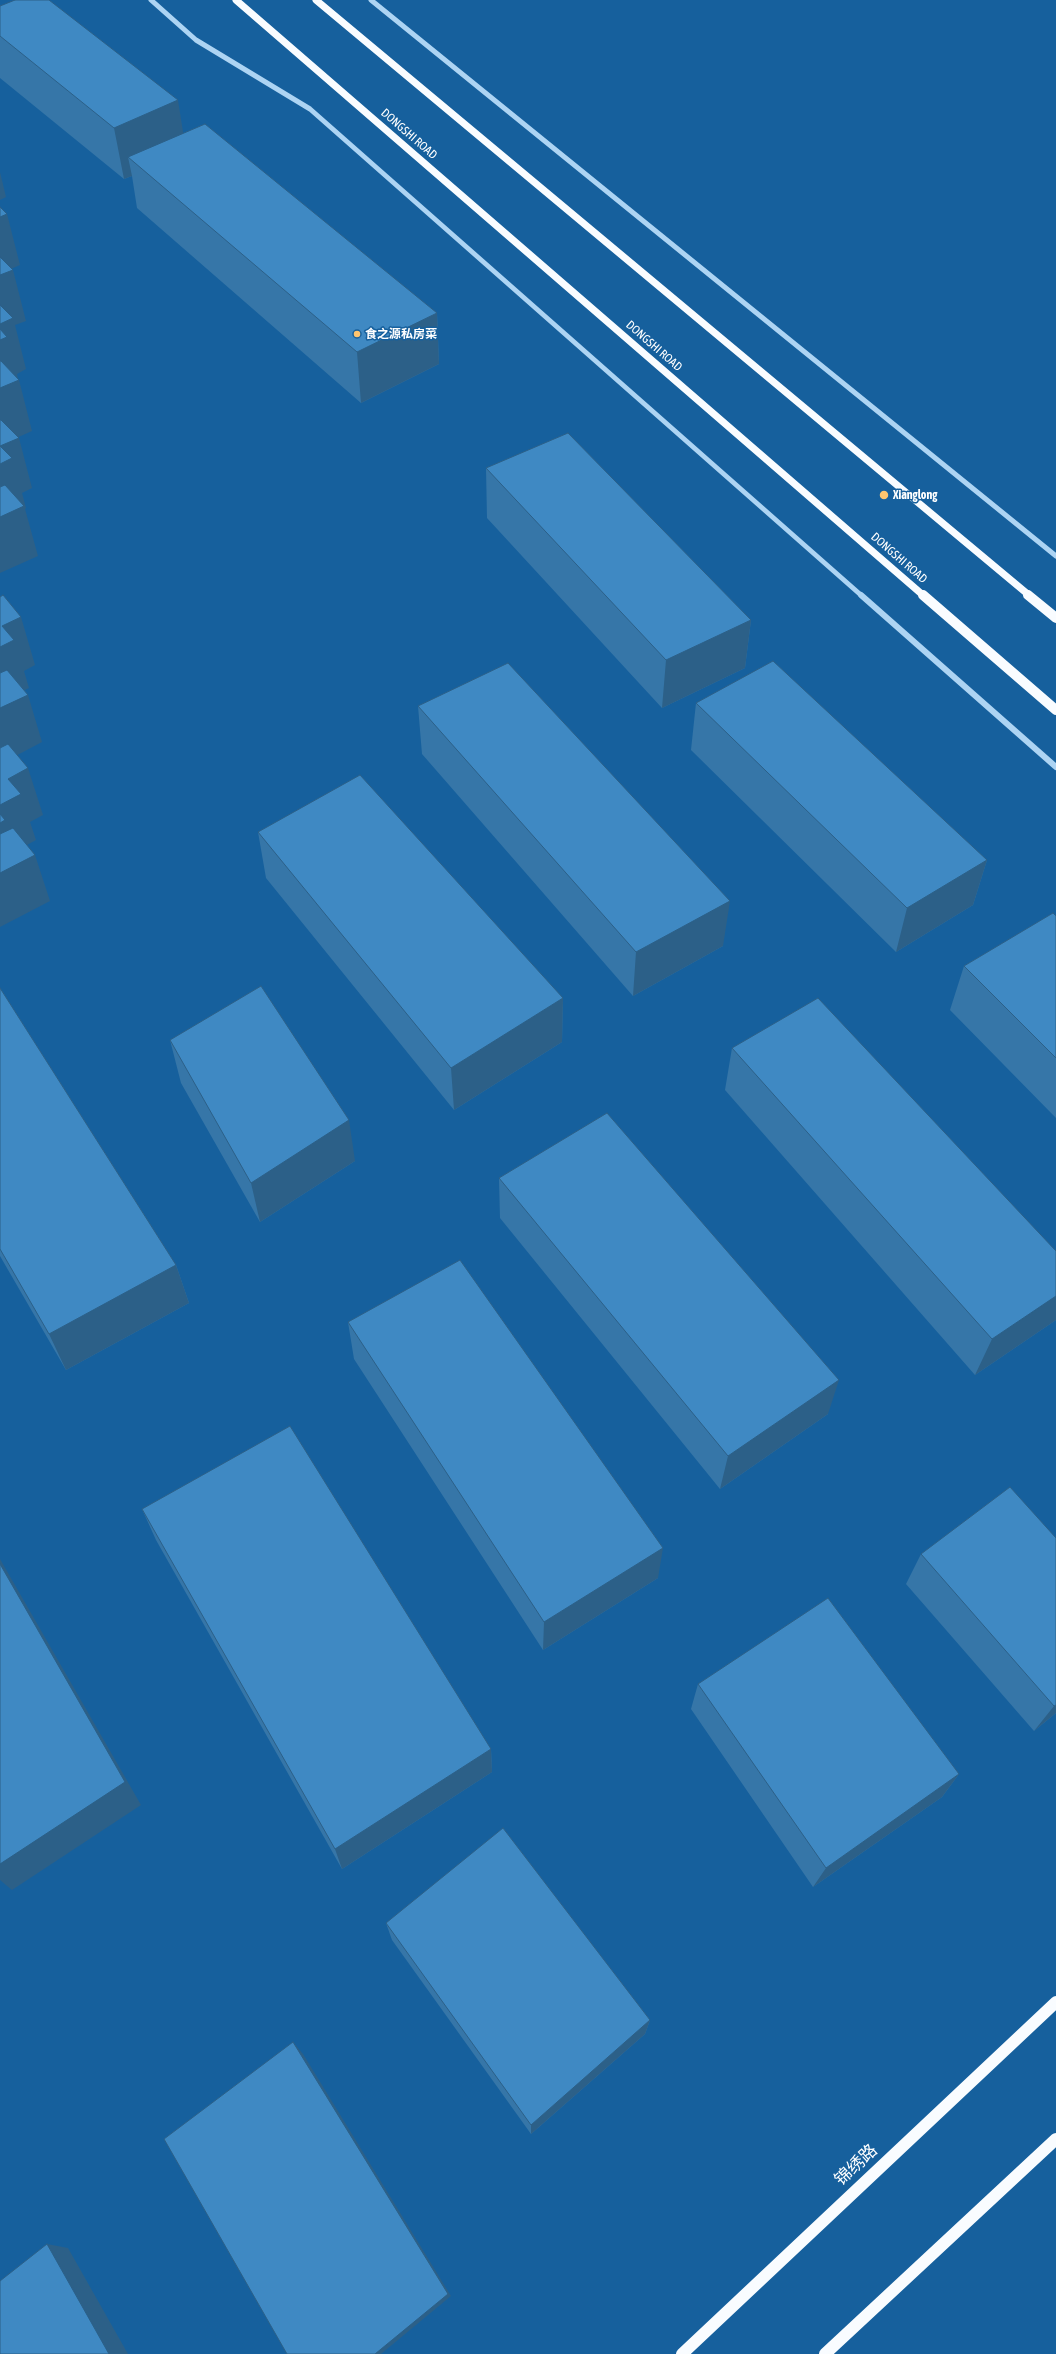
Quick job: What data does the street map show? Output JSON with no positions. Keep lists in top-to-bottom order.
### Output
{
  "streets": {
    "main road": ["DONGSHI ROAD", "锦绣路"]
  },
  "places": ["食之源私房菜", "Xianglong"]
}
